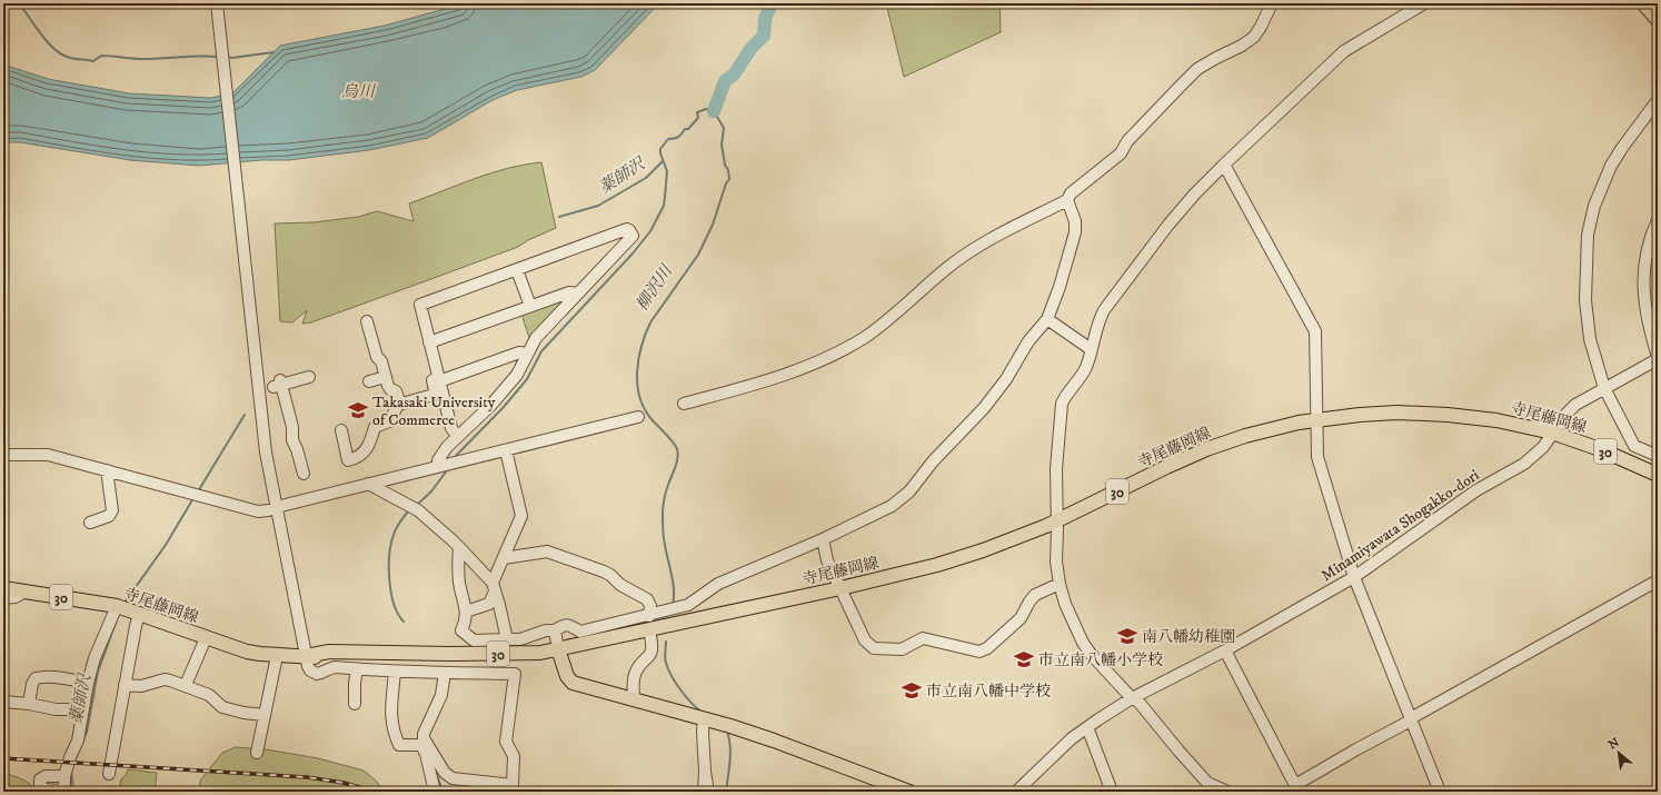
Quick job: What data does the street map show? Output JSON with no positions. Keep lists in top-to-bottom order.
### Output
{
  "streets": {
    "main road": ["寺尾藤岡線", "30"],
    "street": ["Minamiyawata Shogakko-dori"]
  },
  "crossings": [
    ["寺尾藤岡線", "Minamiyawata Shogakko-dori"]
  ],
  "water": ["烏川", "薬師沢", "柳沢川"],
  "places": {
    "school or university": [
      "Takasaki University of Commerce",
      "南八幡幼稚園",
      "市立南八幡小学校",
      "市立南八幡中学校"
    ]
  },
  "north": "top left"
}
